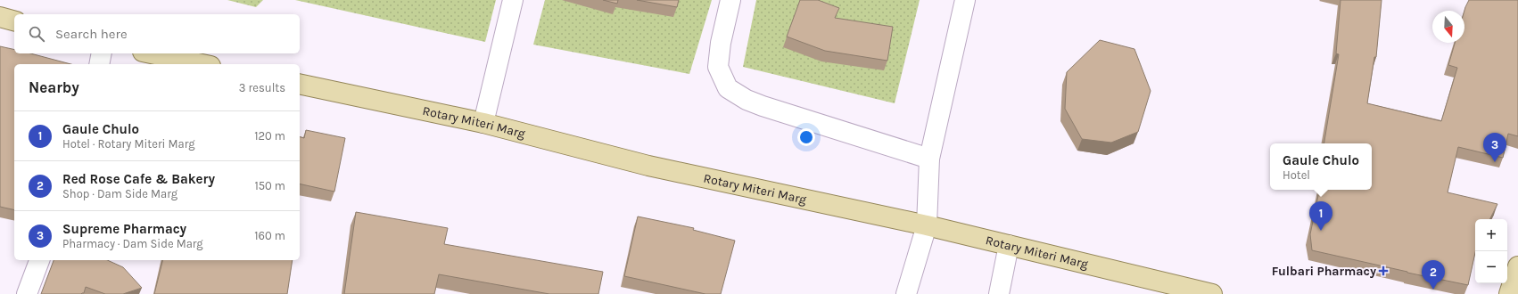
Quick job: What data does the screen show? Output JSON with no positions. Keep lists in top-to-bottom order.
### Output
{
  "streets": {
    "main road": ["Rotary Miteri Marg"]
  },
  "places": {
    "health": ["Fulbari Pharmacy"]
  },
  "north": "bottom",
  "page": {
    "search": "Search here",
    "heading": ["Nearby", "3 results"],
    "list": [
      {
        "mark": "1",
        "name": "Gaule Chulo",
        "note": "Hotel · Rotary Miteri Marg",
        "value": "120 m"
      },
      {
        "mark": "2",
        "name": "Red Rose Cafe & Bakery",
        "note": "Shop · Dam Side Marg",
        "value": "150 m"
      },
      {
        "mark": "3",
        "name": "Supreme Pharmacy",
        "note": "Pharmacy · Dam Side Marg",
        "value": "160 m"
      }
    ],
    "pins": ["3", "1", "2"],
    "popup": ["Gaule Chulo", "Hotel"],
    "map_buttons": ["+", "−"]
  }
}
